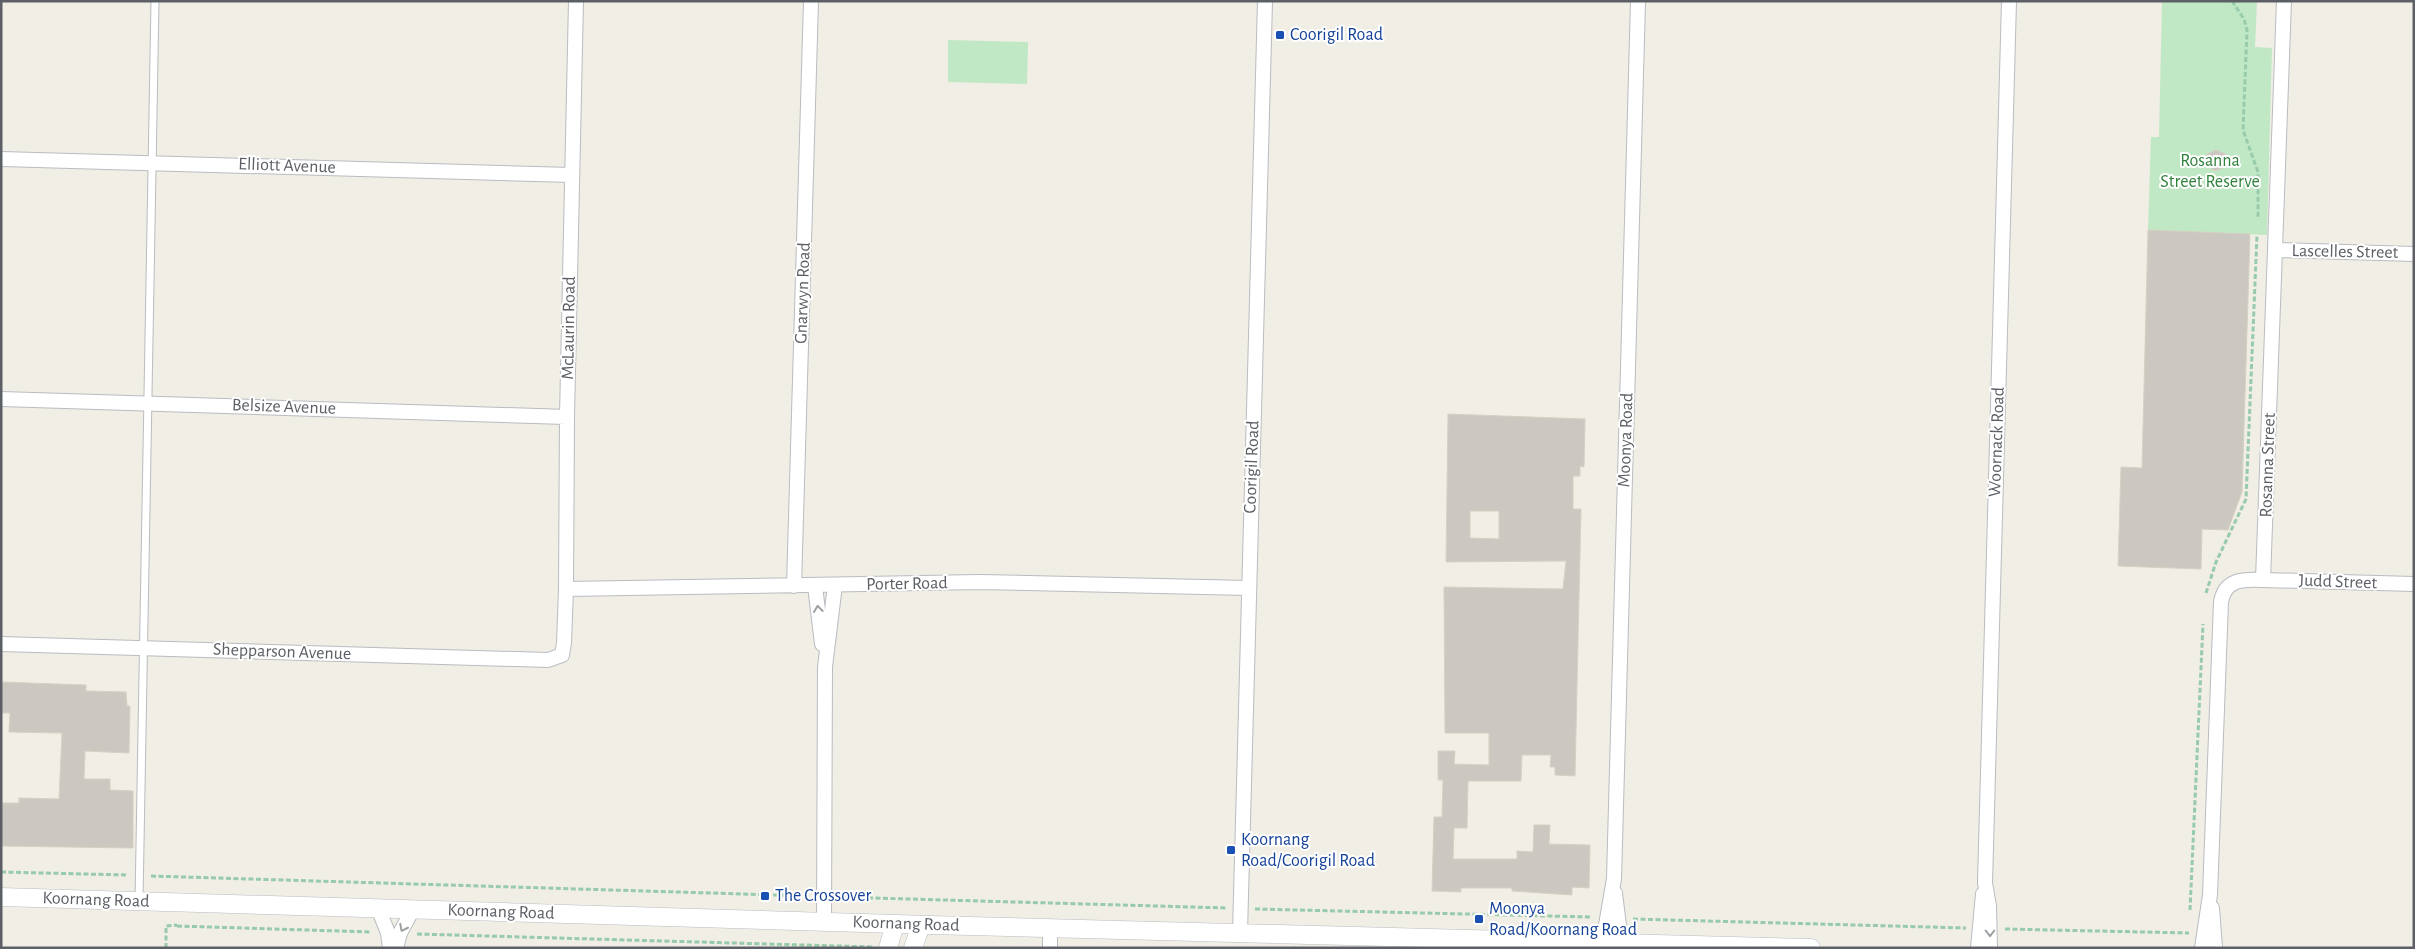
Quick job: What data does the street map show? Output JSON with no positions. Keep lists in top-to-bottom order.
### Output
{
  "streets": {
    "street": [
      "Elliott Avenue",
      "Lascelles Street",
      "Gnarwyn Road",
      "McLaurin Road",
      "Belsize Avenue",
      "Moonya Road",
      "Woornack Road",
      "Rosanna Street",
      "Coorigil Road",
      "Judd Street",
      "Porter Road",
      "Shepparson Avenue",
      "Koornang Road"
    ]
  },
  "crossings": [
    ["Elliott Avenue", "McLaurin Road"],
    ["Lascelles Street", "Rosanna Street"],
    ["Gnarwyn Road", "Porter Road"],
    ["McLaurin Road", "Belsize Avenue"],
    ["McLaurin Road", "Porter Road"],
    ["McLaurin Road", "Shepparson Avenue"],
    ["Moonya Road", "Koornang Road"],
    ["Rosanna Street", "Judd Street"],
    ["Coorigil Road", "Porter Road"],
    ["Coorigil Road", "Koornang Road"]
  ],
  "parks": ["Rosanna Street Reserve"],
  "places": {
    "transit": [
      "Coorigil Road",
      "Koornang Road/Coorigil Road",
      "The Crossover",
      "Moonya Road/Koornang Road"
    ]
  }
}
